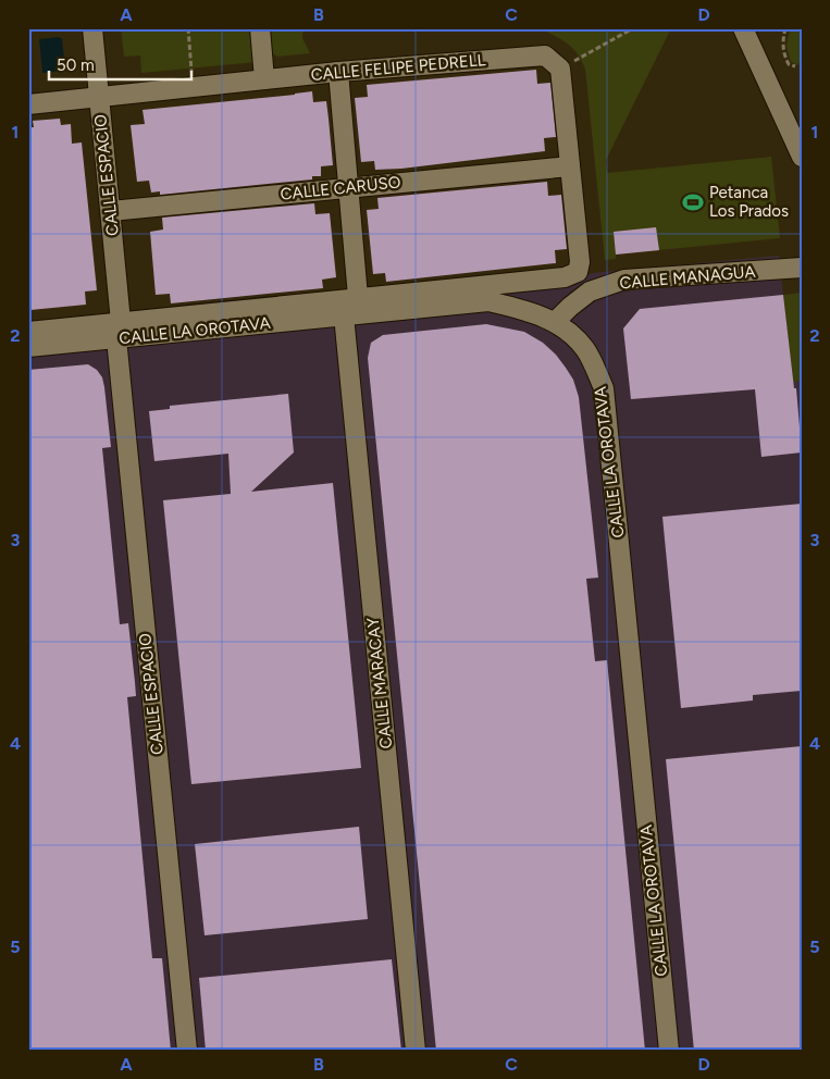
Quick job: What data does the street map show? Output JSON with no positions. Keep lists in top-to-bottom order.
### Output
{
  "streets": {
    "street": [
      "CALLE FELIPE PEDRELL",
      "CALLE ESPACIO",
      "CALLE CARUSO",
      "CALLE MANAGUA",
      "CALLE LA OROTAVA",
      "CALLE MARACAY"
    ]
  },
  "crossings": [
    ["CALLE FELIPE PEDRELL", "CALLE ESPACIO"],
    ["CALLE ESPACIO", "CALLE CARUSO"],
    ["CALLE ESPACIO", "CALLE LA OROTAVA"],
    ["CALLE MANAGUA", "CALLE LA OROTAVA"],
    ["CALLE LA OROTAVA", "CALLE MARACAY"]
  ],
  "places": {
    "sports": ["Petanca Los Prados"]
  },
  "scale_bar": "50 m",
  "grid": {
    "columns": [
      "A",
      "B",
      "C",
      "D"
    ],
    "rows": [
      "1",
      "2",
      "3",
      "4",
      "5"
    ]
  }
}
